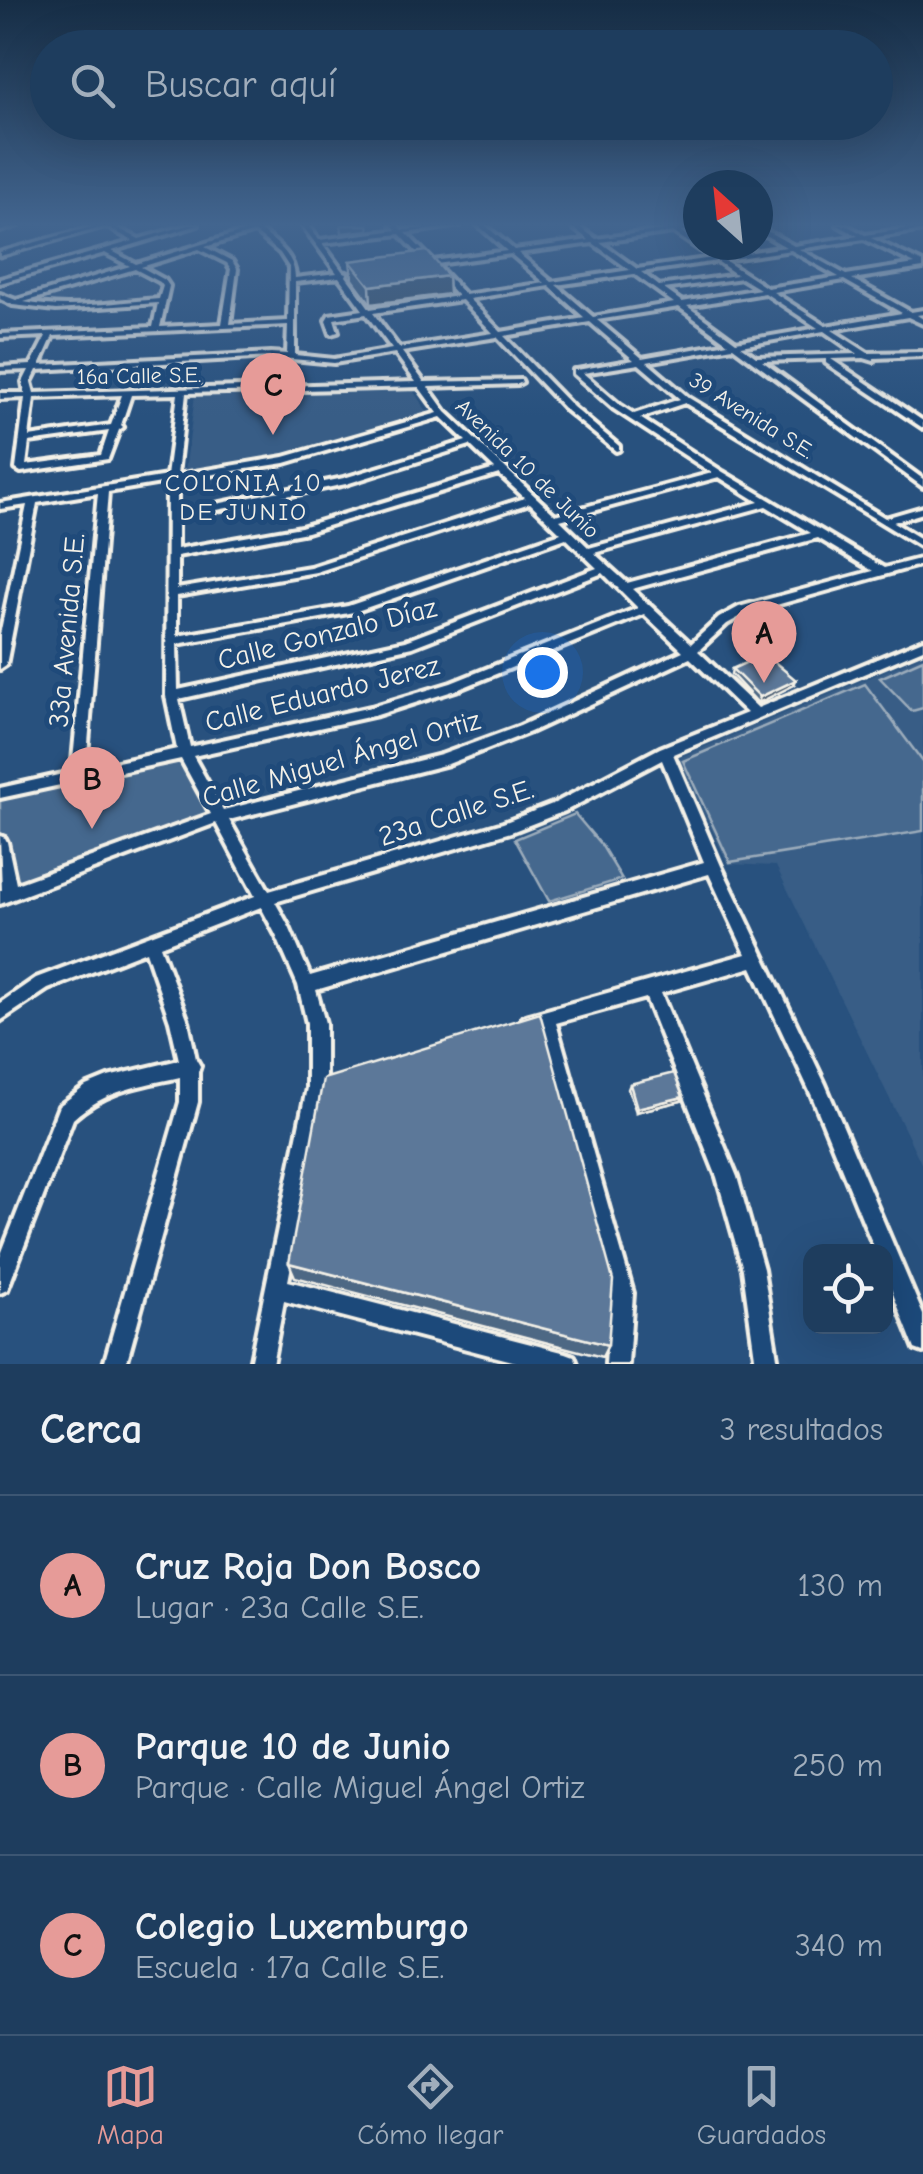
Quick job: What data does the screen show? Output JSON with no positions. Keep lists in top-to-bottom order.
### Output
{
  "streets": {
    "street": [
      "16a Calle S.E.",
      "39 Avenida S.E.",
      "Avenida 10 de Junio",
      "33a Avenida S.E.",
      "Calle Gonzalo Díaz",
      "Calle Eduardo Jerez",
      "Calle Miguel Ángel Ortiz",
      "23a Calle S.E."
    ]
  },
  "crossings": [
    ["16a Calle S.E.", "Avenida 10 de Junio"],
    ["Avenida 10 de Junio", "Calle Gonzalo Díaz"],
    ["Avenida 10 de Junio", "Calle Eduardo Jerez"],
    ["Avenida 10 de Junio", "Calle Miguel Ángel Ortiz"],
    ["Avenida 10 de Junio", "23a Calle S.E."],
    ["33a Avenida S.E.", "Calle Eduardo Jerez"]
  ],
  "districts": ["COLONIA 10 DE JUNIO"],
  "north": "top left",
  "page": {
    "search": "Buscar aquí",
    "pins": ["C", "A", "B"],
    "heading": ["Cerca", "3 resultados"],
    "list": [
      {
        "mark": "A",
        "name": "Cruz Roja Don Bosco",
        "note": "Lugar · 23a Calle S.E.",
        "value": "130 m"
      },
      {
        "mark": "B",
        "name": "Parque 10 de Junio",
        "note": "Parque · Calle Miguel Ángel Ortiz",
        "value": "250 m"
      },
      {
        "mark": "C",
        "name": "Colegio Luxemburgo",
        "note": "Escuela · 17a Calle S.E.",
        "value": "340 m"
      }
    ],
    "nav": ["Mapa", "Cómo llegar", "Guardados"]
  }
}
